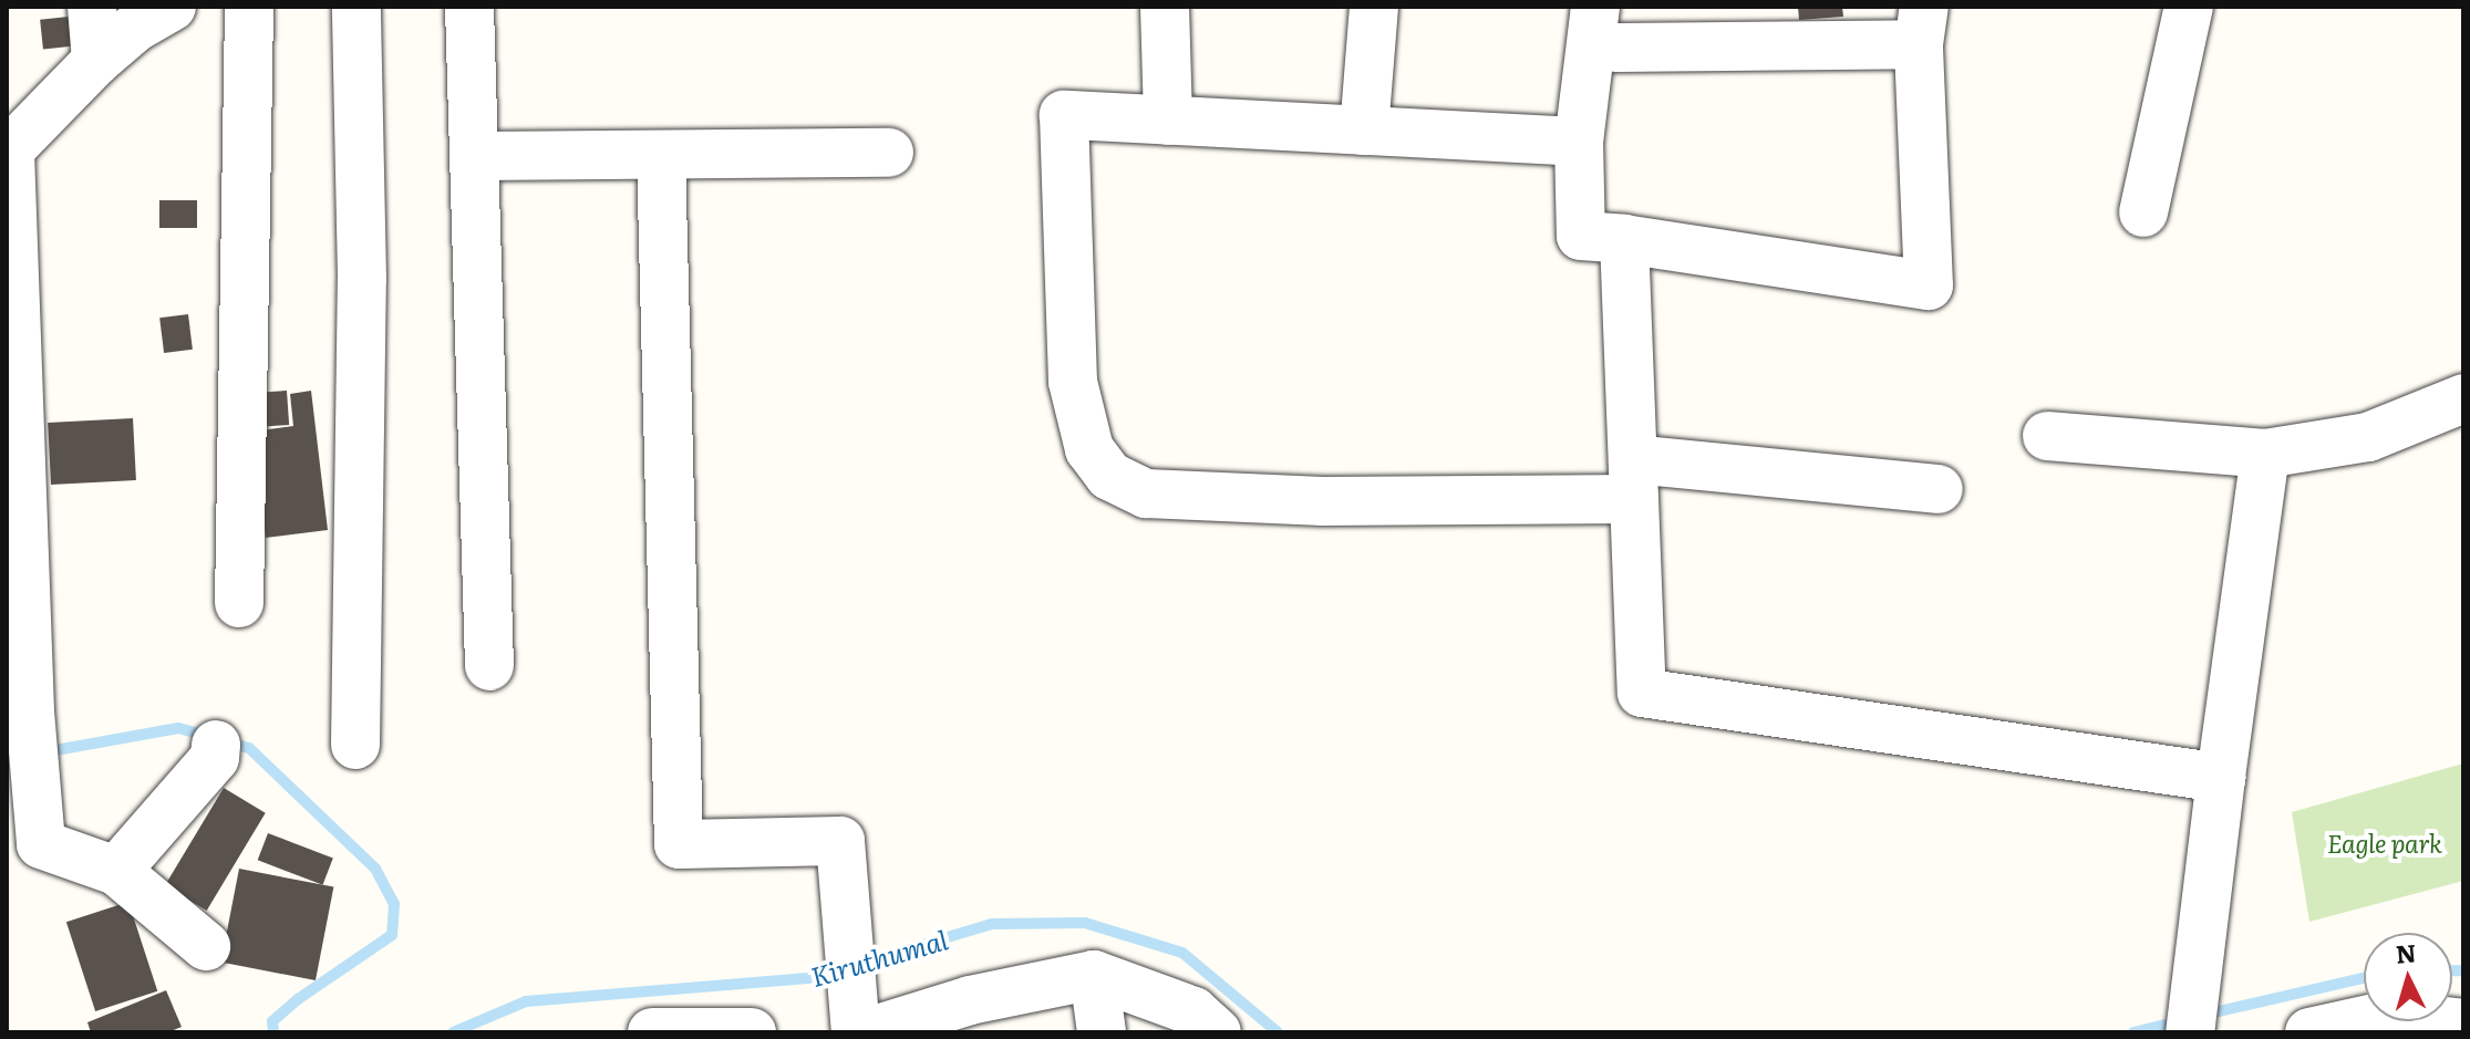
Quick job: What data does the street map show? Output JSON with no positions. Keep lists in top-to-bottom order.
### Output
{
  "water": ["Kiruthumal"],
  "parks": ["Eagle park"],
  "north": "top"
}
